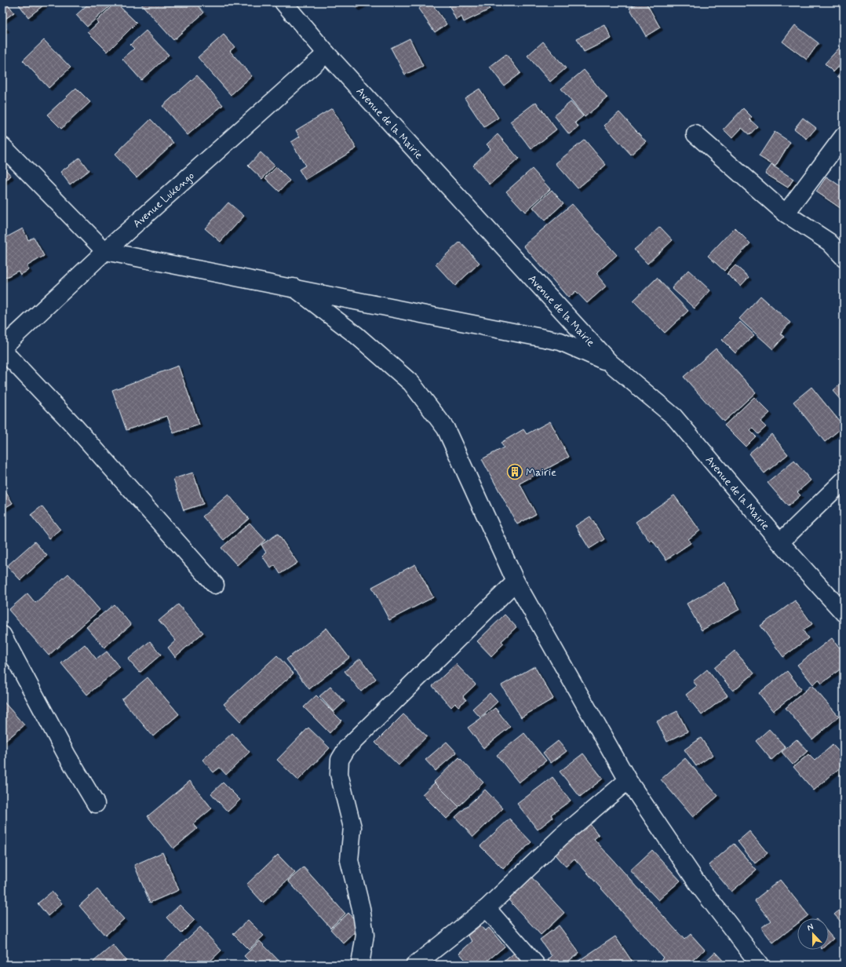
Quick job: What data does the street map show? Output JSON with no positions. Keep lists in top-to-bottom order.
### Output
{
  "streets": {
    "street": ["Avenue de la Mairie", "Avenue Lukengo"]
  },
  "crossings": [
    ["Avenue de la Mairie", "Avenue Lukengo"]
  ],
  "places": {
    "building": ["Mairie"]
  },
  "north": "top"
}
